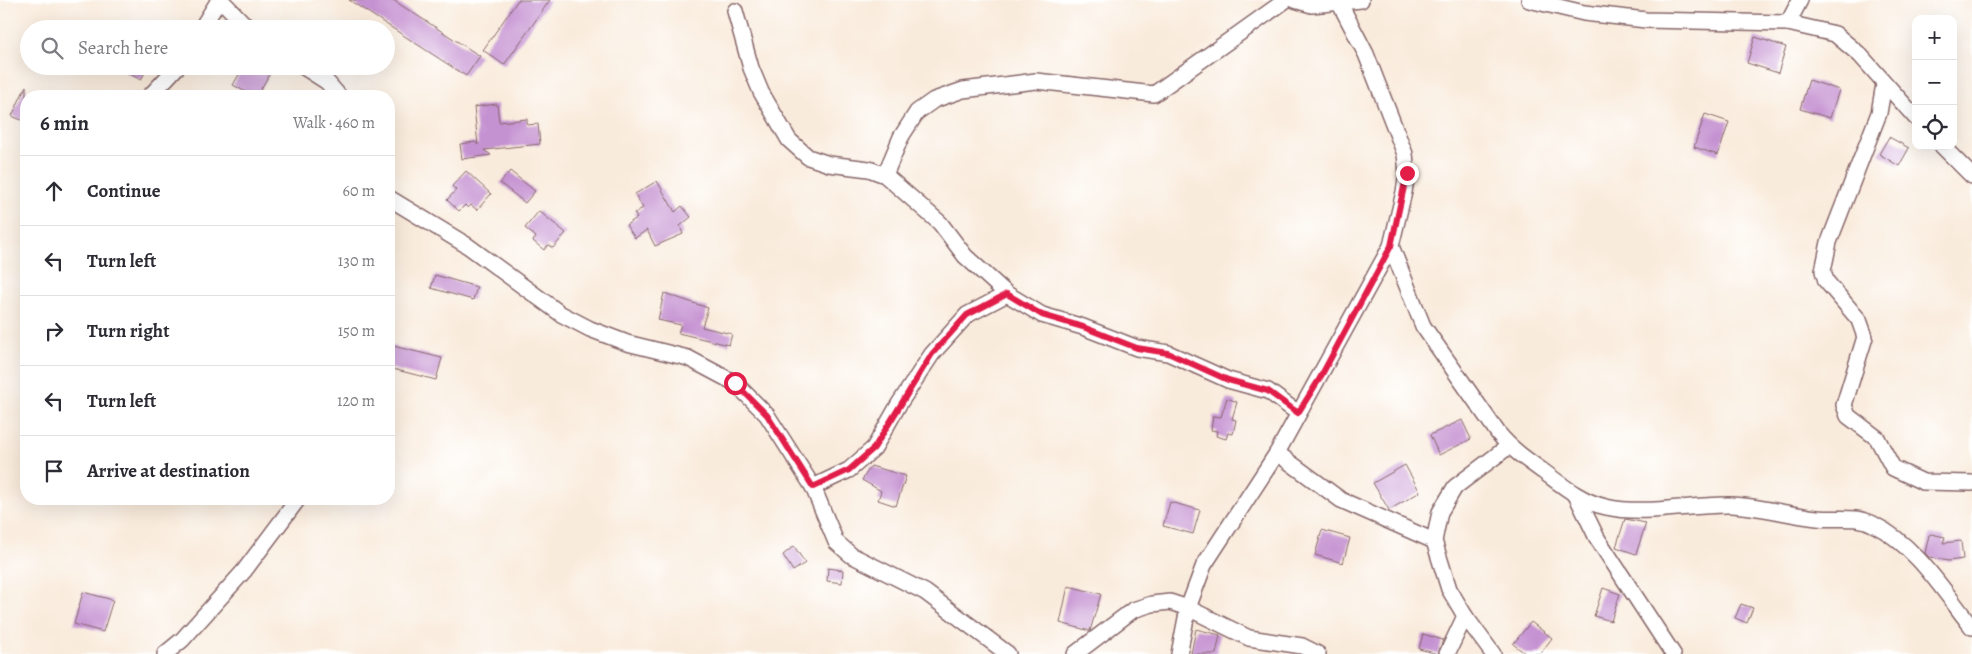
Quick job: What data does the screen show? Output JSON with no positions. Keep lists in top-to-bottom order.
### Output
{
  "page": {
    "map_buttons": ["+", "−"],
    "search": "Search here",
    "heading": ["6 min", "Walk · 460 m"],
    "list": [
      ["Continue", "60 m"],
      ["Turn left", "130 m"],
      ["Turn right", "150 m"],
      ["Turn left", "120 m"],
      "Arrive at destination"
    ]
  }
}
